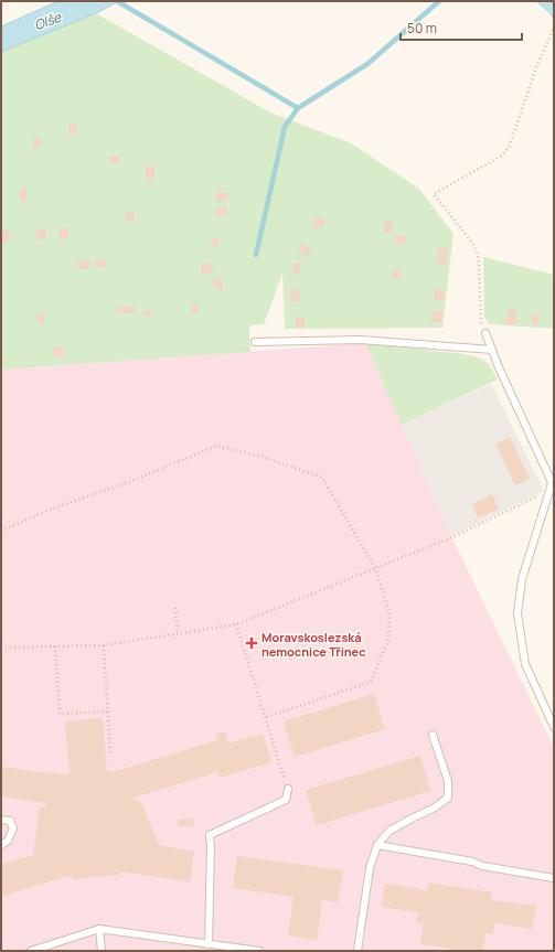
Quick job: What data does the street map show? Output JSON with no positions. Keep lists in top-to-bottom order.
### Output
{
  "water": ["Olše"],
  "places": {
    "health": ["Moravskoslezská nemocnice Třinec"]
  },
  "scale_bar": "50 m"
}
